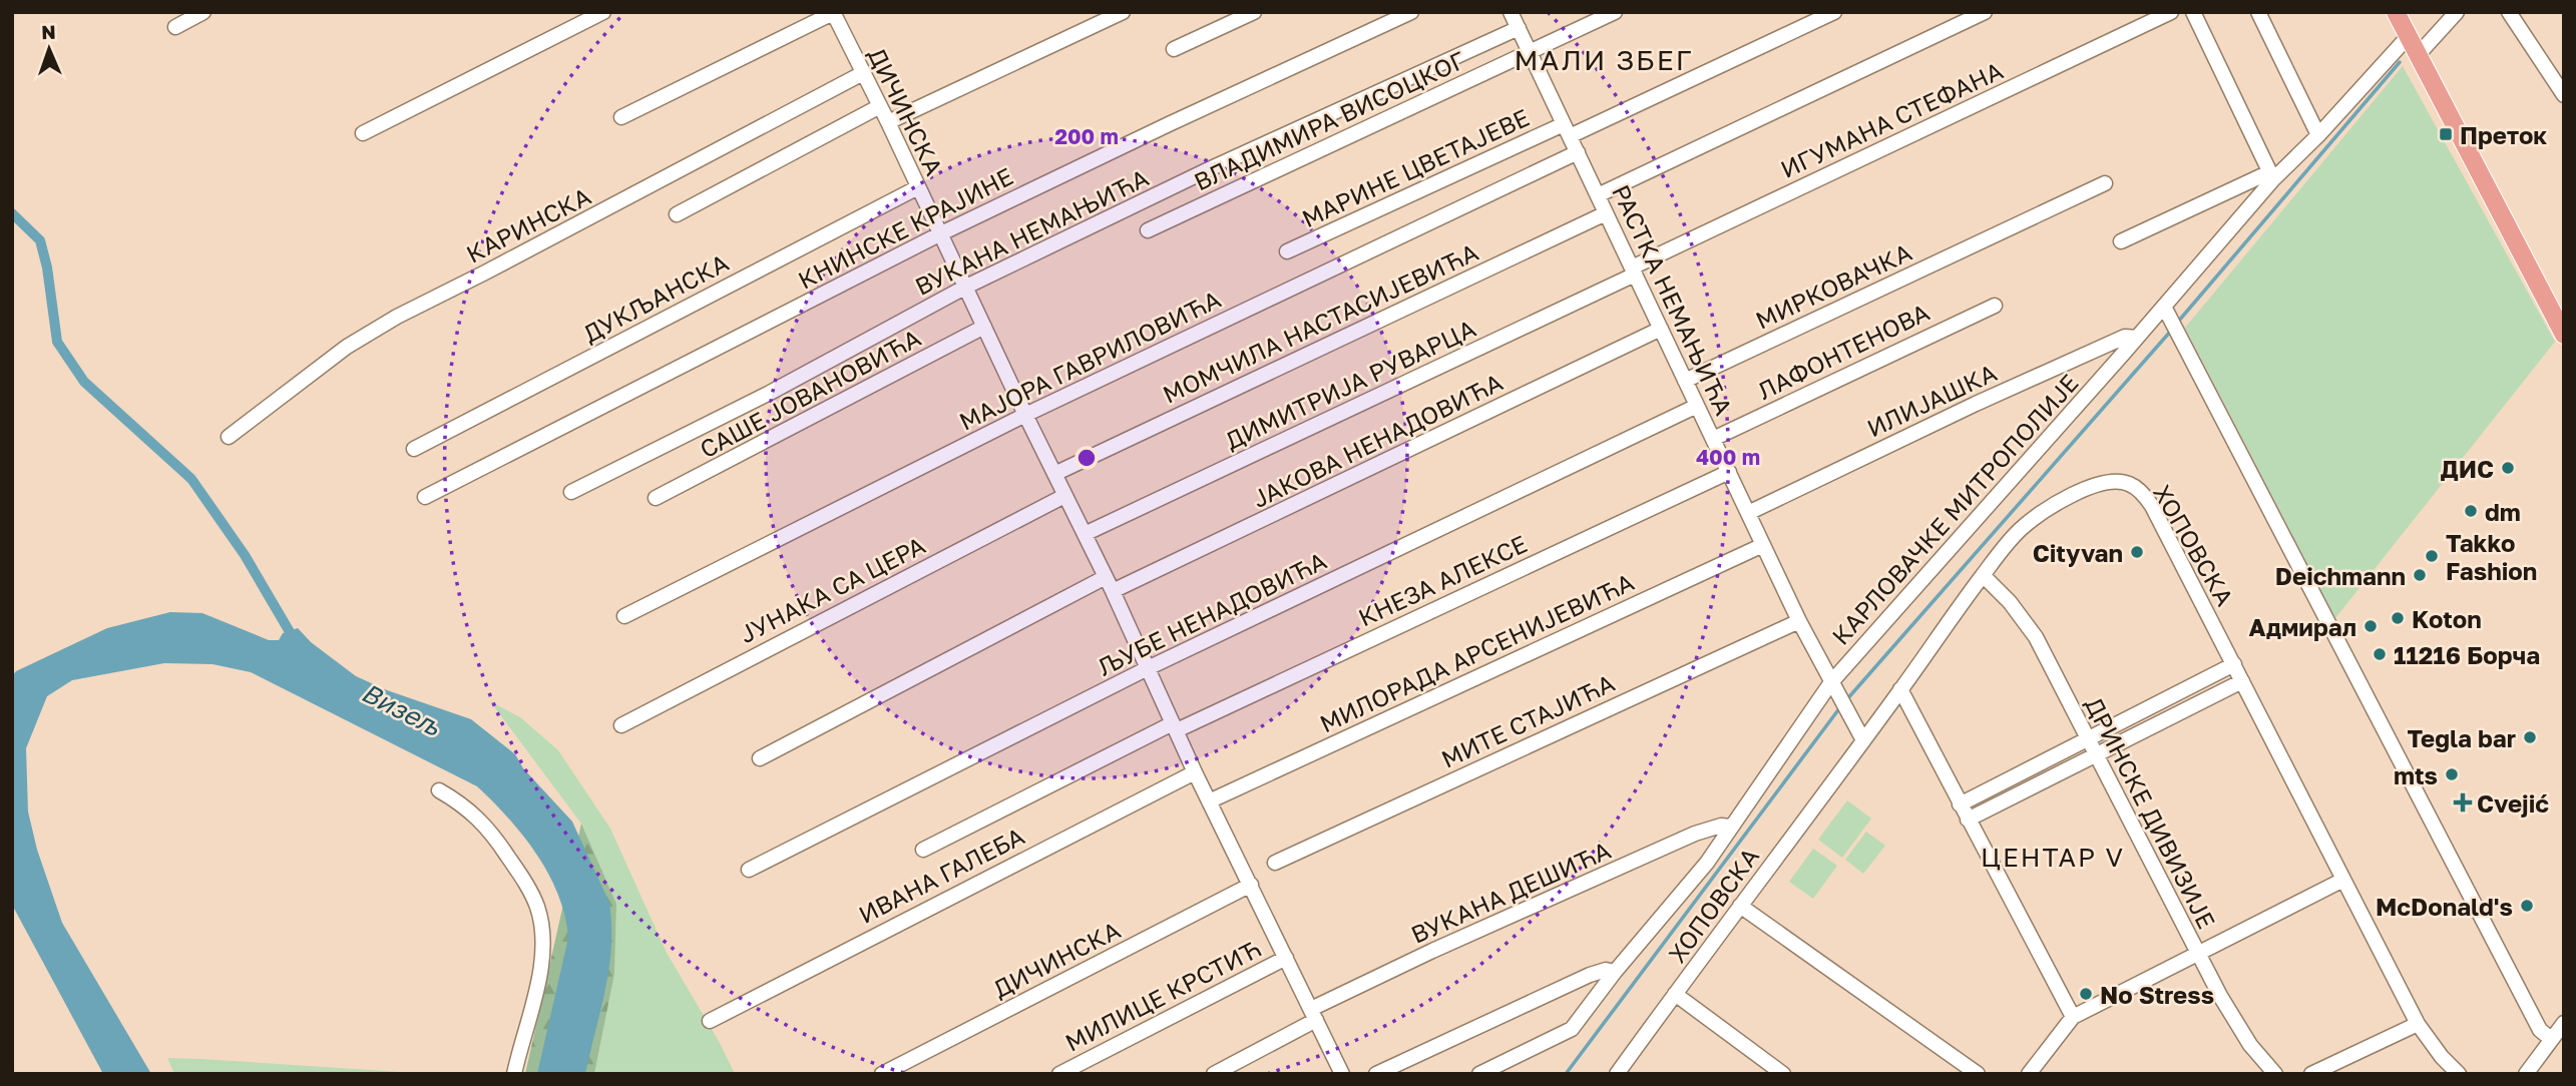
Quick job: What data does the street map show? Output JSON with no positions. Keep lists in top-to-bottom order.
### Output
{
  "streets": {
    "street": [
      "ДИЧИНСКА",
      "ИГУМАНА СТЕФАНА",
      "ВЛАДИМИРА ВИСОЦКОГ",
      "МАРИНЕ ЦВЕТАЈЕВЕ",
      "КАРИНСКА",
      "КНИНСКЕ КРАЈИНЕ",
      "ВУКАНА НЕМАЊИЋА",
      "МИРКОВАЧКА",
      "ДУКЉАНСКА",
      "РАСТКА НЕМАЊИЋА",
      "МОМЧИЛА НАСТАСИЈЕВИЋА",
      "ЛАФОНТЕНОВА",
      "МАЈОРА ГАВРИЛОВИЋА",
      "ДИМИТРИЈА РУВАРЦА",
      "САШЕ ЈОВАНОВИЋА",
      "ИЛИЈАШКА",
      "ЈАКОВА НЕНАДОВИЋА",
      "КАРЛОВАЧКЕ МИТРОПОЛИЈЕ",
      "ХОПОВСКА",
      "КНЕЗА АЛЕКСЕ",
      "ЈУНАКА СА ЦЕРА",
      "ЉУБЕ НЕНАДОВИЋА",
      "МИЛОРАДА АРСЕНИЈЕВИЋА",
      "МИТЕ СТАЈИЋА",
      "ДРИНСКЕ ДИВИЗИЈЕ",
      "ИВАНА ГАЛЕБА",
      "ВУКАНА ДЕШИЋА",
      "МИЛИЦЕ КРСТИЋ"
    ]
  },
  "crossings": [
    ["ДИЧИНСКА", "КАРИНСКА"],
    ["ДИЧИНСКА", "КНИНСКЕ КРАЈИНЕ"],
    ["ДИЧИНСКА", "ВУКАНА НЕМАЊИЋА"],
    ["ДИЧИНСКА", "ДУКЉАНСКА"],
    ["ДИЧИНСКА", "МОМЧИЛА НАСТАСИЈЕВИЋА"],
    ["ДИЧИНСКА", "МАЈОРА ГАВРИЛОВИЋА"],
    ["ДИЧИНСКА", "ДИМИТРИЈА РУВАРЦА"],
    ["ДИЧИНСКА", "САШЕ ЈОВАНОВИЋА"],
    ["ДИЧИНСКА", "ЈАКОВА НЕНАДОВИЋА"],
    ["ДИЧИНСКА", "КНЕЗА АЛЕКСЕ"],
    ["ДИЧИНСКА", "ЈУНАКА СА ЦЕРА"],
    ["ДИЧИНСКА", "ЉУБЕ НЕНАДОВИЋА"],
    ["ДИЧИНСКА", "МИЛОРАДА АРСЕНИЈЕВИЋА"],
    ["ДИЧИНСКА", "ИВАНА ГАЛЕБА"],
    ["ДИЧИНСКА", "ВУКАНА ДЕШИЋА"],
    ["ДИЧИНСКА", "МИЛИЦЕ КРСТИЋ"],
    ["ИГУМАНА СТЕФАНА", "РАСТКА НЕМАЊИЋА"],
    ["ИГУМАНА СТЕФАНА", "ДИМИТРИЈА РУВАРЦА"],
    ["ВЛАДИМИРА ВИСОЦКОГ", "РАСТКА НЕМАЊИЋА"],
    ["МАРИНЕ ЦВЕТАЈЕВЕ", "РАСТКА НЕМАЊИЋА"],
    ["ВУКАНА НЕМАЊИЋА", "РАСТКА НЕМАЊИЋА"],
    ["МИРКОВАЧКА", "РАСТКА НЕМАЊИЋА"],
    ["РАСТКА НЕМАЊИЋА", "МОМЧИЛА НАСТАСИЈЕВИЋА"],
    ["РАСТКА НЕМАЊИЋА", "ЛАФОНТЕНОВА"],
    ["РАСТКА НЕМАЊИЋА", "МАЈОРА ГАВРИЛОВИЋА"],
    ["РАСТКА НЕМАЊИЋА", "ДИМИТРИЈА РУВАРЦА"],
    ["РАСТКА НЕМАЊИЋА", "ИЛИЈАШКА"],
    ["РАСТКА НЕМАЊИЋА", "ЈАКОВА НЕНАДОВИЋА"],
    ["РАСТКА НЕМАЊИЋА", "КАРЛОВАЧКЕ МИТРОПОЛИЈЕ"],
    ["РАСТКА НЕМАЊИЋА", "ХОПОВСКА"],
    ["РАСТКА НЕМАЊИЋА", "КНЕЗА АЛЕКСЕ"],
    ["РАСТКА НЕМАЊИЋА", "ЉУБЕ НЕНАДОВИЋА"],
    ["РАСТКА НЕМАЊИЋА", "МИЛОРАДА АРСЕНИЈЕВИЋА"],
    ["РАСТКА НЕМАЊИЋА", "МИТЕ СТАЈИЋА"],
    ["ИЛИЈАШКА", "КАРЛОВАЧКЕ МИТРОПОЛИЈЕ"],
    ["КАРЛОВАЧКЕ МИТРОПОЛИЈЕ", "ВУКАНА ДЕШИЋА"],
    ["ХОПОВСКА", "ДРИНСКЕ ДИВИЗИЈЕ"]
  ],
  "districts": ["МАЛИ ЗБЕГ", "ЦЕНТАР V"],
  "water": ["Визељ"],
  "places": {
    "transit": ["Преток"],
    "other": [
      "ДИС",
      "dm",
      "Cityvan",
      "Takko Fashion",
      "Deichmann",
      "Koton",
      "Адмирал",
      "11216 Борча",
      "Tegla bar",
      "mts",
      "McDonald's",
      "No Stress"
    ],
    "health": ["Cvejić"]
  },
  "north": "top",
  "rings": ["200 m", "400 m"]
}
